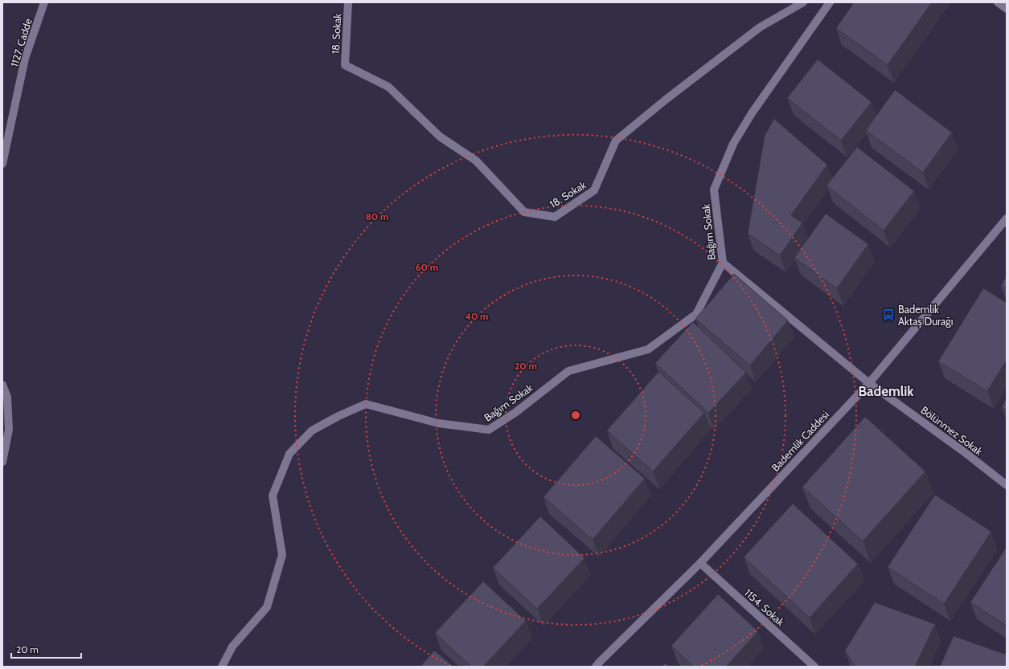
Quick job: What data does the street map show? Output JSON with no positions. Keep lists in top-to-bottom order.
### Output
{
  "streets": {
    "street": [
      "18. Sokak",
      "1127. Cadde",
      "Bağım Sokak",
      "Bölünmez Sokak",
      "Bademlik Caddesi",
      "1154. Sokak"
    ]
  },
  "crossings": [
    ["Bağım Sokak", "Bölünmez Sokak"],
    ["Bölünmez Sokak", "Bademlik Caddesi"],
    ["Bademlik Caddesi", "1154. Sokak"]
  ],
  "districts": ["Bademlik"],
  "places": {
    "bus stop": ["Bademlik Aktaş Durağı"]
  },
  "scale_bar": "20 m",
  "rings": [
    "80 m",
    "60 m",
    "40 m",
    "20 m"
  ]
}
